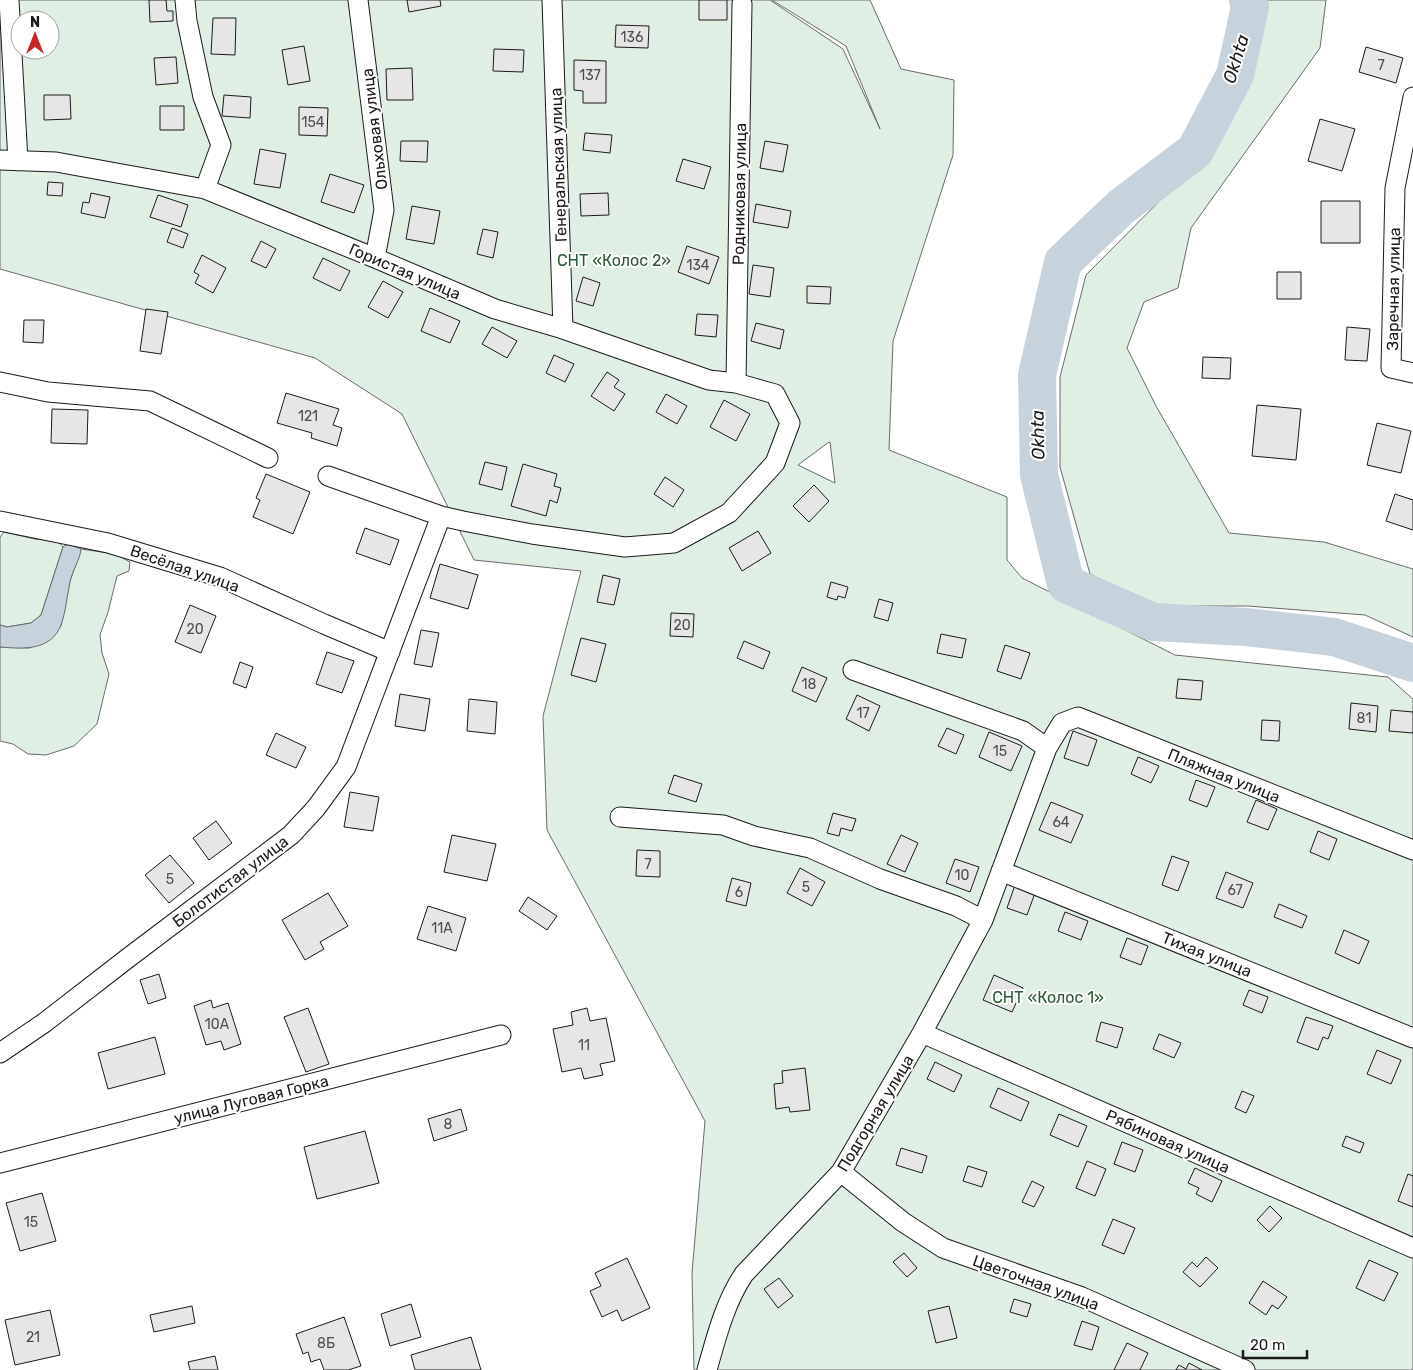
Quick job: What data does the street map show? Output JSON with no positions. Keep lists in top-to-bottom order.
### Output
{
  "streets": {
    "street": [
      "Ольховая улица",
      "Генеральская улица",
      "Родниковая улица",
      "Гористая улица",
      "Заречная улица",
      "Весёлая улица",
      "Пляжная улица",
      "Болотистая улица",
      "Тихая улица",
      "улица Луговая Горка",
      "Подгорная улица",
      "Рябиновая улица",
      "Цветочная улица"
    ]
  },
  "crossings": [
    ["Ольховая улица", "Гористая улица"],
    ["Генеральская улица", "Гористая улица"],
    ["Родниковая улица", "Гористая улица"],
    ["Гористая улица", "Болотистая улица"],
    ["Весёлая улица", "Болотистая улица"],
    ["Пляжная улица", "Подгорная улица"],
    ["Тихая улица", "Подгорная улица"],
    ["Подгорная улица", "Рябиновая улица"],
    ["Подгорная улица", "Цветочная улица"]
  ],
  "water": ["Okhta"],
  "parks": ["СНТ «Колос 2»", "СНТ «Колос 1»"],
  "house_numbers": [
    "136",
    "7",
    "137",
    "154",
    "134",
    "121",
    "20",
    "20",
    "18",
    "17",
    "81",
    "15",
    "64",
    "7",
    "10",
    "5",
    "5",
    "67",
    "6",
    "11А",
    "10А",
    "11",
    "8",
    "15",
    "21",
    "8Б"
  ],
  "scale_bar": "20 m",
  "north": "top"
}
